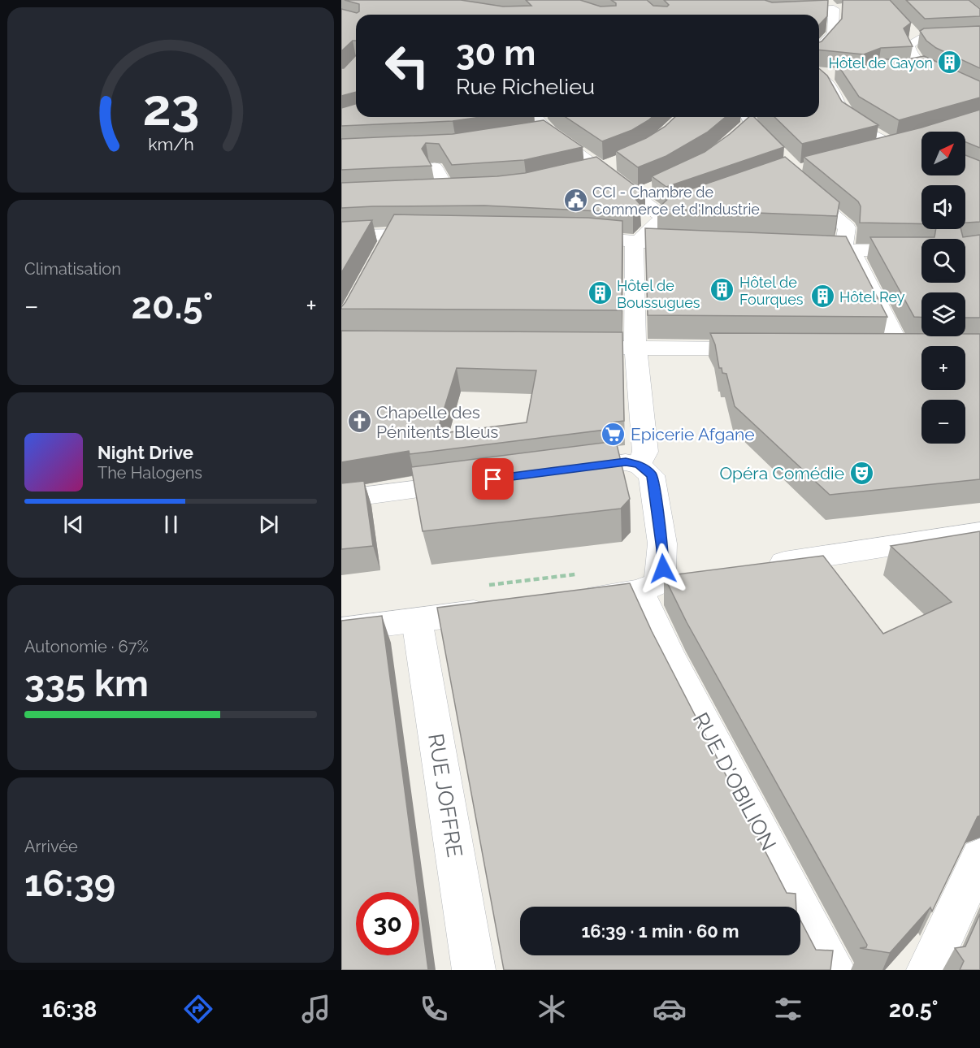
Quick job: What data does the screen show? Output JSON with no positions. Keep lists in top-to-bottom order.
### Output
{
  "streets": {
    "street": ["RUE D'OBILION", "RUE JOFFRE"]
  },
  "places": {
    "building": [
      "Hôtel de Gayon",
      "Hôtel de Fourques",
      "Hôtel de Boussugues",
      "Hôtel Rey"
    ],
    "public building": ["CCI - Chambre de Commerce et d'Industrie"],
    "church": ["Chapelle des Pénitents Bleus"],
    "supermarket": ["Epicerie Afgane"],
    "theatre": ["Opéra Comédie"]
  },
  "north": "top right",
  "page": {
    "turn": ["30 m", "Rue Richelieu"],
    "map_buttons": ["+", "−"],
    "tile": [
      "Climatisation",
      ["Autonomie · 67%", "335 km"],
      ["Arrivée", "16:39"]
    ],
    "heat": ["−", "20.5°", "+"],
    "song": ["Night Drive", "The Halogens"],
    "limit": "30",
    "trip": "16:39 · 1 min · 60 m",
    "tabs": ["16:38", "20.5°"],
    "gauge": ["23", "km/h"]
  }
}
